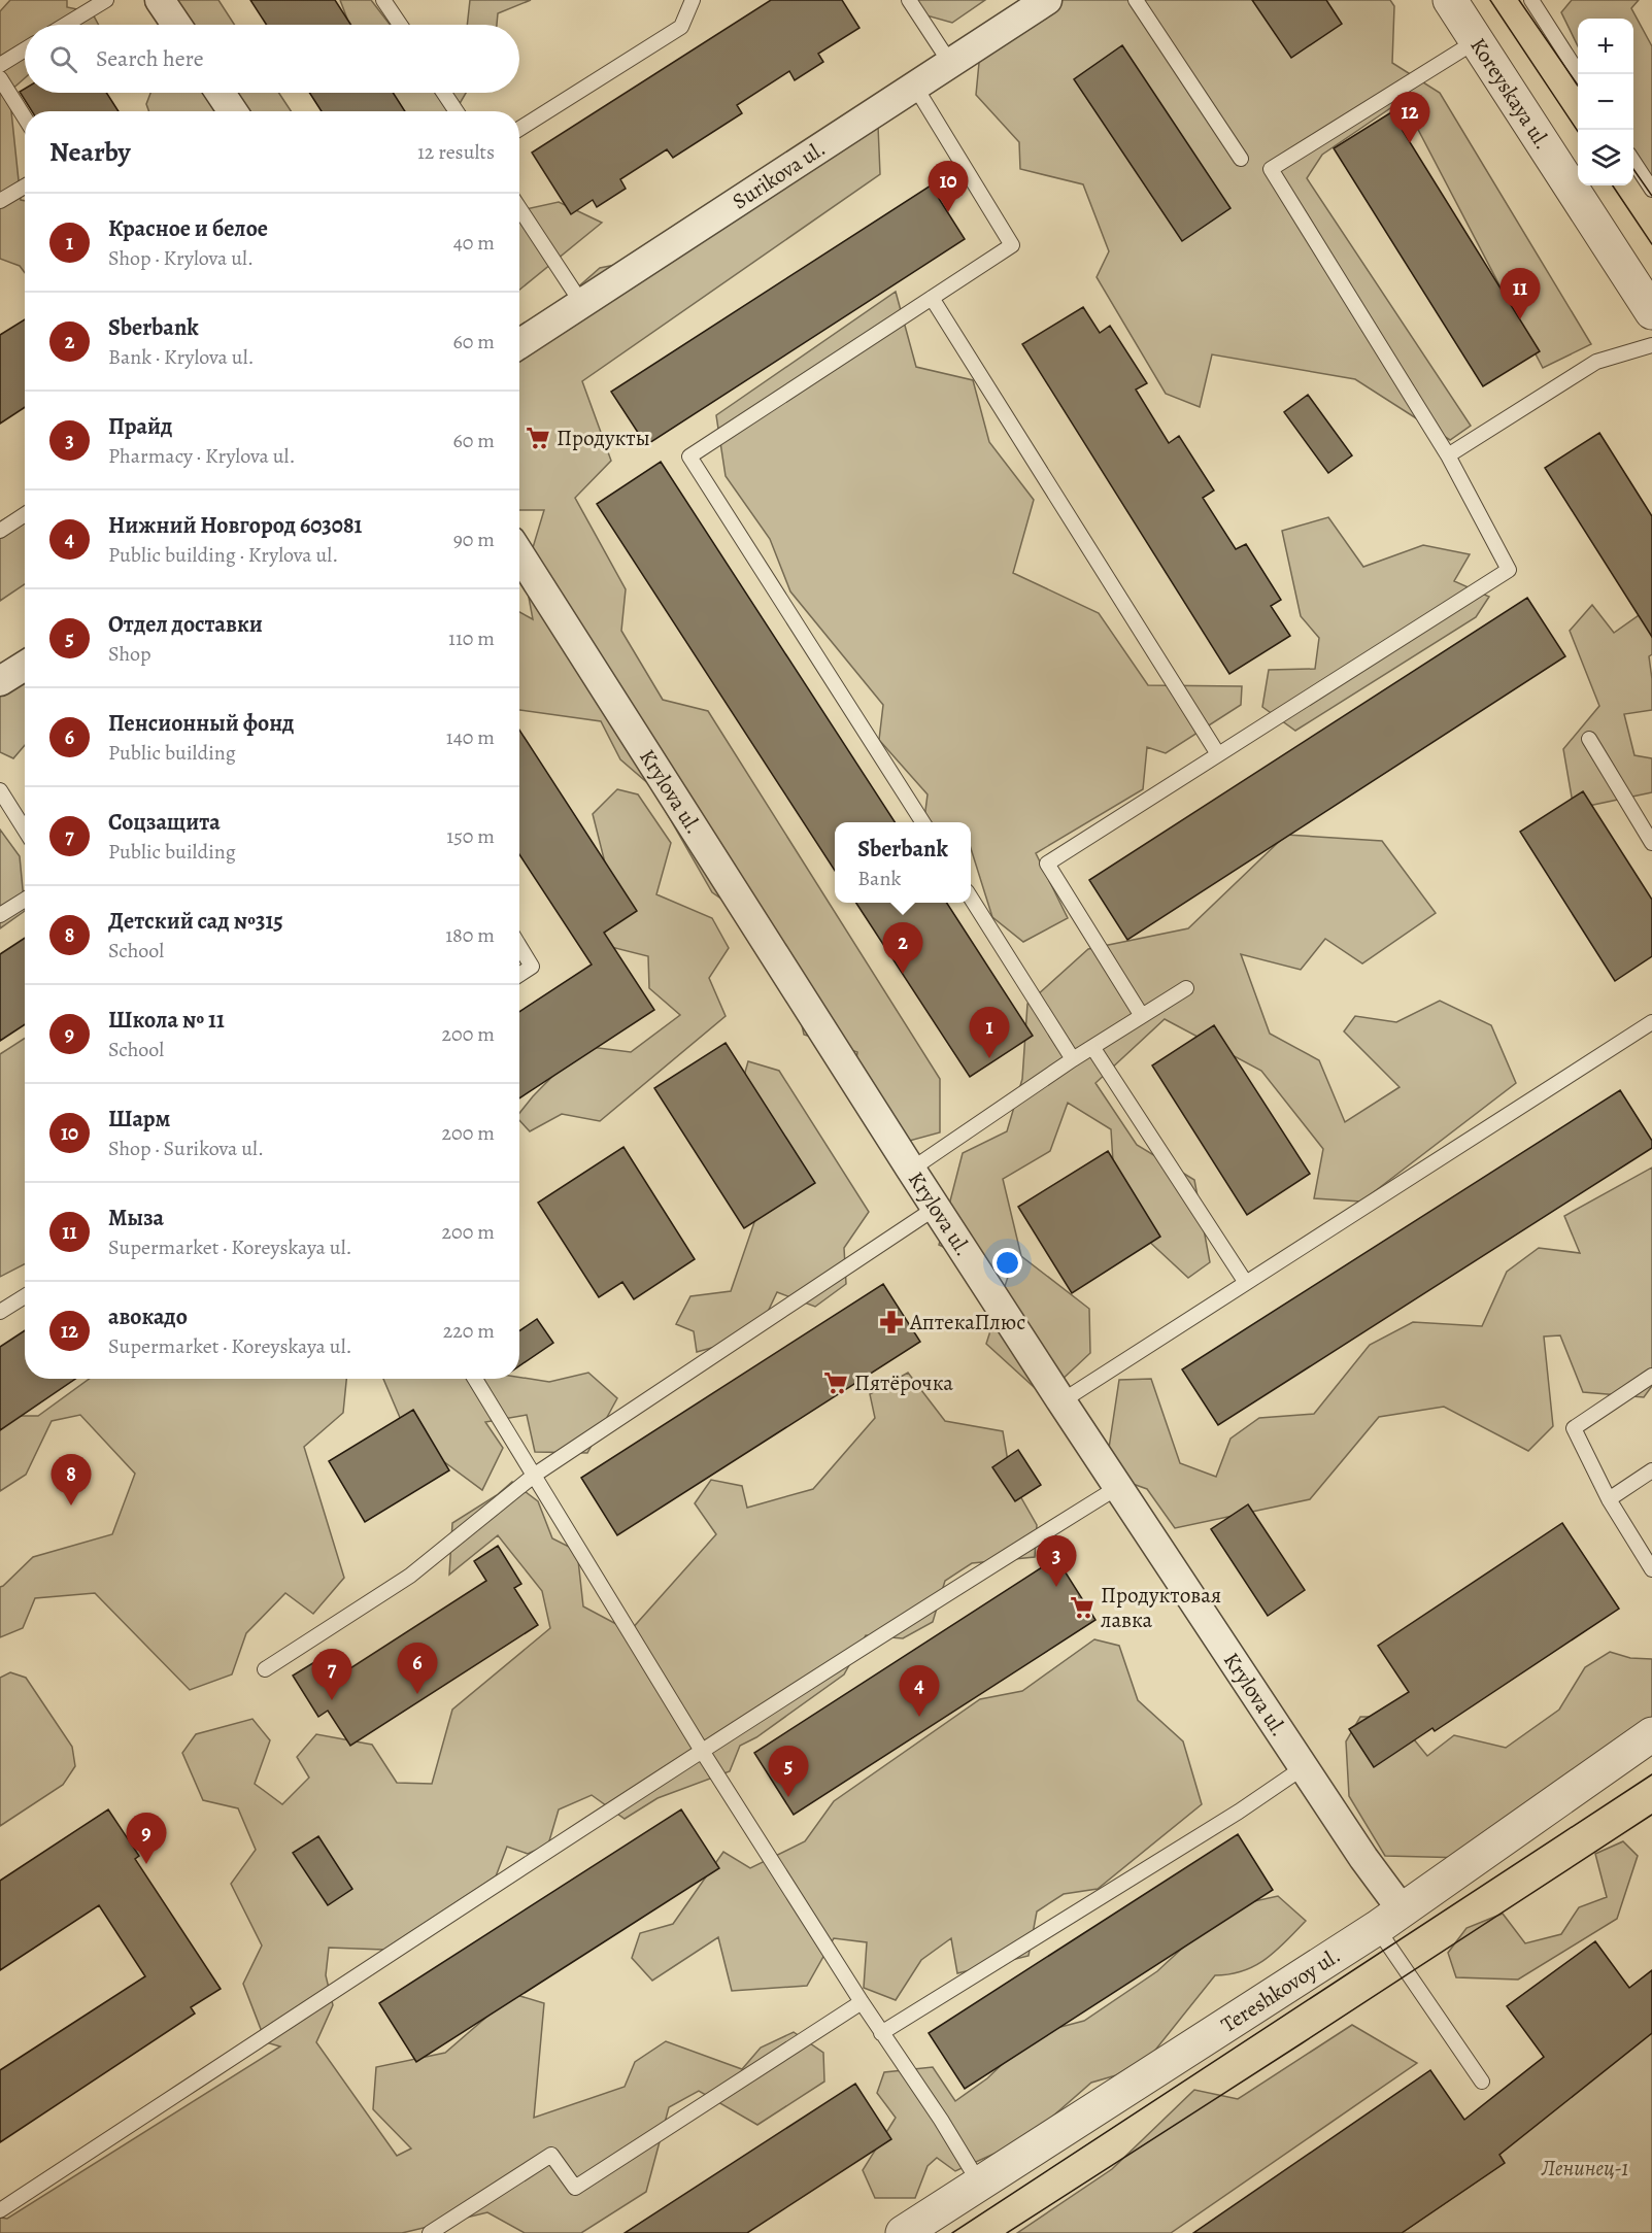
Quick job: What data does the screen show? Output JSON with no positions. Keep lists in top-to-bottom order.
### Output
{
  "streets": {
    "street": [
      "Koreyskaya ul.",
      "Surikova ul.",
      "Krylova ul.",
      "Tereshkovoy ul."
    ]
  },
  "crossings": [
    ["Krylova ul.", "Tereshkovoy ul."]
  ],
  "parks": ["Ленинец-1"],
  "places": {
    "supermarket": ["Продукты", "Пятёрочка", "Продуктовая лавка"],
    "pharmacy": ["АптекаПлюс"]
  },
  "page": {
    "map_buttons": ["+", "−"],
    "search": "Search here",
    "pins": [
      "12",
      "10",
      "11",
      "2",
      "1",
      "8",
      "3",
      "6",
      "7",
      "4",
      "5",
      "9"
    ],
    "heading": ["Nearby", "12 results"],
    "list": [
      {
        "mark": "1",
        "name": "Красное и белое",
        "note": "Shop · Krylova ul.",
        "value": "40 m"
      },
      {
        "mark": "2",
        "name": "Sberbank",
        "note": "Bank · Krylova ul.",
        "value": "60 m"
      },
      {
        "mark": "3",
        "name": "Прайд",
        "note": "Pharmacy · Krylova ul.",
        "value": "60 m"
      },
      {
        "mark": "4",
        "name": "Нижний Новгород 603081",
        "note": "Public building · Krylova ul.",
        "value": "90 m"
      },
      {
        "mark": "5",
        "name": "Отдел доставки",
        "note": "Shop",
        "value": "110 m"
      },
      {
        "mark": "6",
        "name": "Пенсионный фонд",
        "note": "Public building",
        "value": "140 m"
      },
      {
        "mark": "7",
        "name": "Соцзащита",
        "note": "Public building",
        "value": "150 m"
      },
      {
        "mark": "8",
        "name": "Детский сад №315",
        "note": "School",
        "value": "180 m"
      },
      {
        "mark": "9",
        "name": "Школа № 11",
        "note": "School",
        "value": "200 m"
      },
      {
        "mark": "10",
        "name": "Шарм",
        "note": "Shop · Surikova ul.",
        "value": "200 m"
      },
      {
        "mark": "11",
        "name": "Мыза",
        "note": "Supermarket · Koreyskaya ul.",
        "value": "200 m"
      },
      {
        "mark": "12",
        "name": "авокадо",
        "note": "Supermarket · Koreyskaya ul.",
        "value": "220 m"
      }
    ],
    "popup": ["Sberbank", "Bank"]
  }
}
